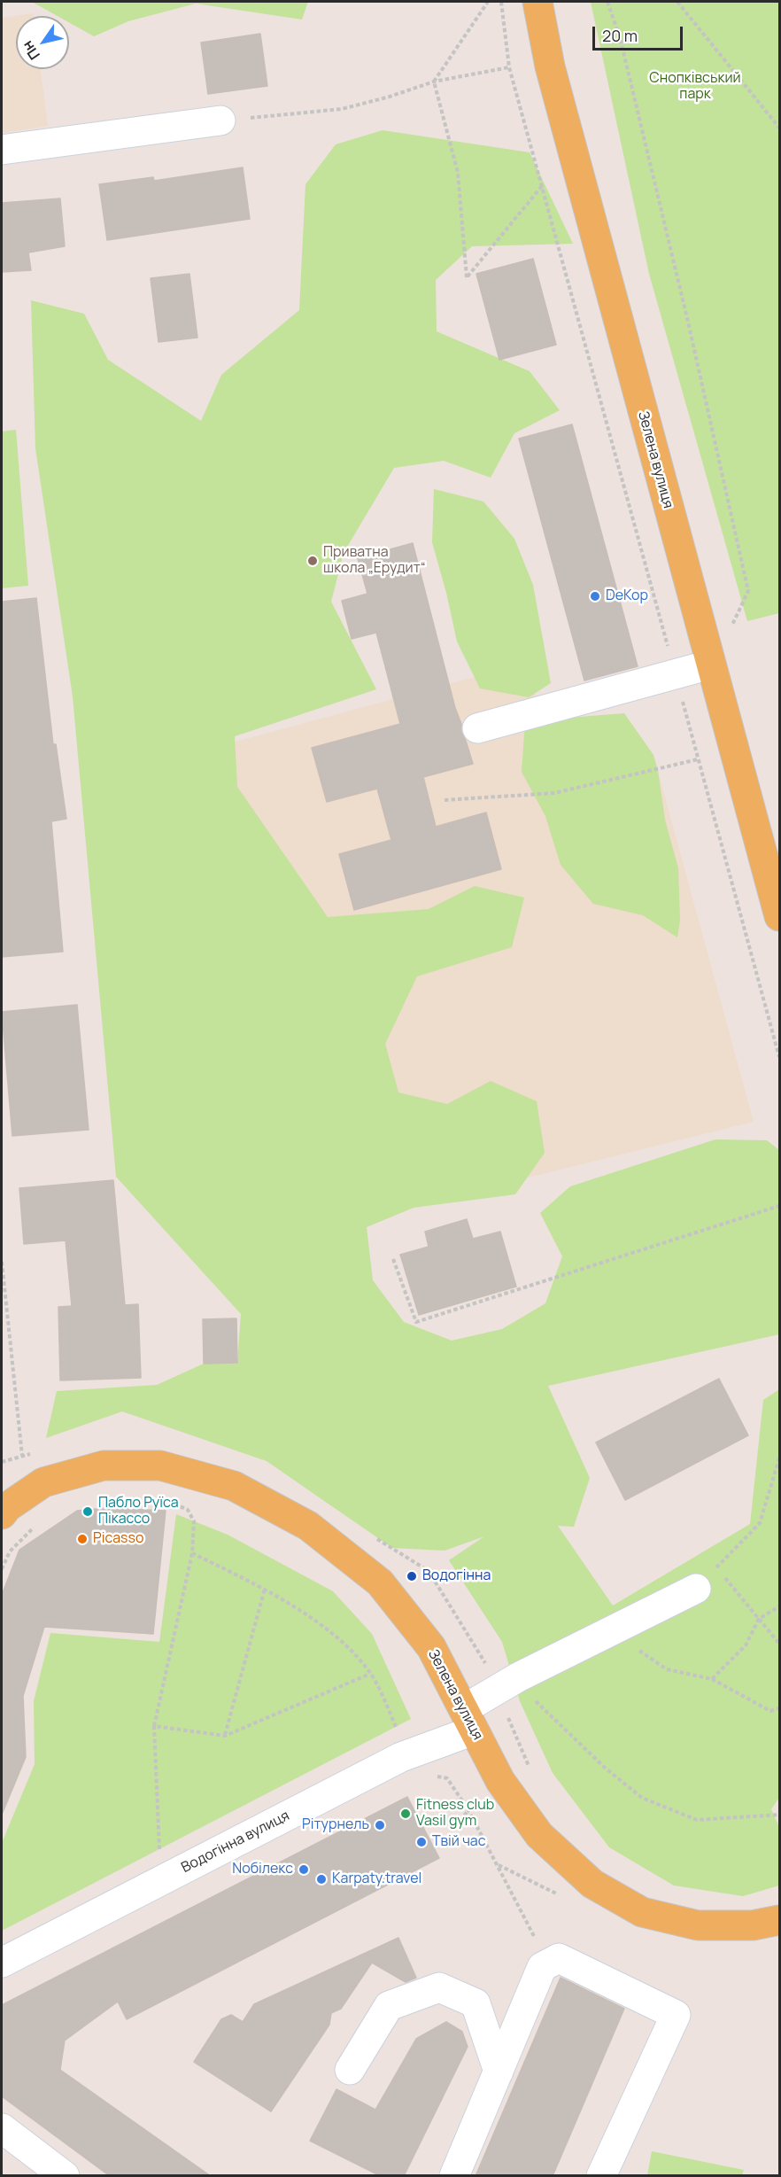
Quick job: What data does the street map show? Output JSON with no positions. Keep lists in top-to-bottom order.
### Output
{
  "streets": {
    "main road": ["Зелена вулиця"],
    "street": ["Водогінна вулиця"]
  },
  "crossings": [
    ["Зелена вулиця", "Водогінна вулиця"]
  ],
  "parks": ["Снопківський парк"],
  "places": [
    "Приватна школа „Ерудит“",
    "DeKop",
    "Пабло Руїса Пікассо",
    "Picasso",
    "Водогінна",
    "Fitness club Vasil gym",
    "Рітурнель",
    "Твій час",
    "Nобілекс",
    "Karpaty.travel"
  ],
  "scale_bar": "20 m",
  "north": "bottom left"
}
